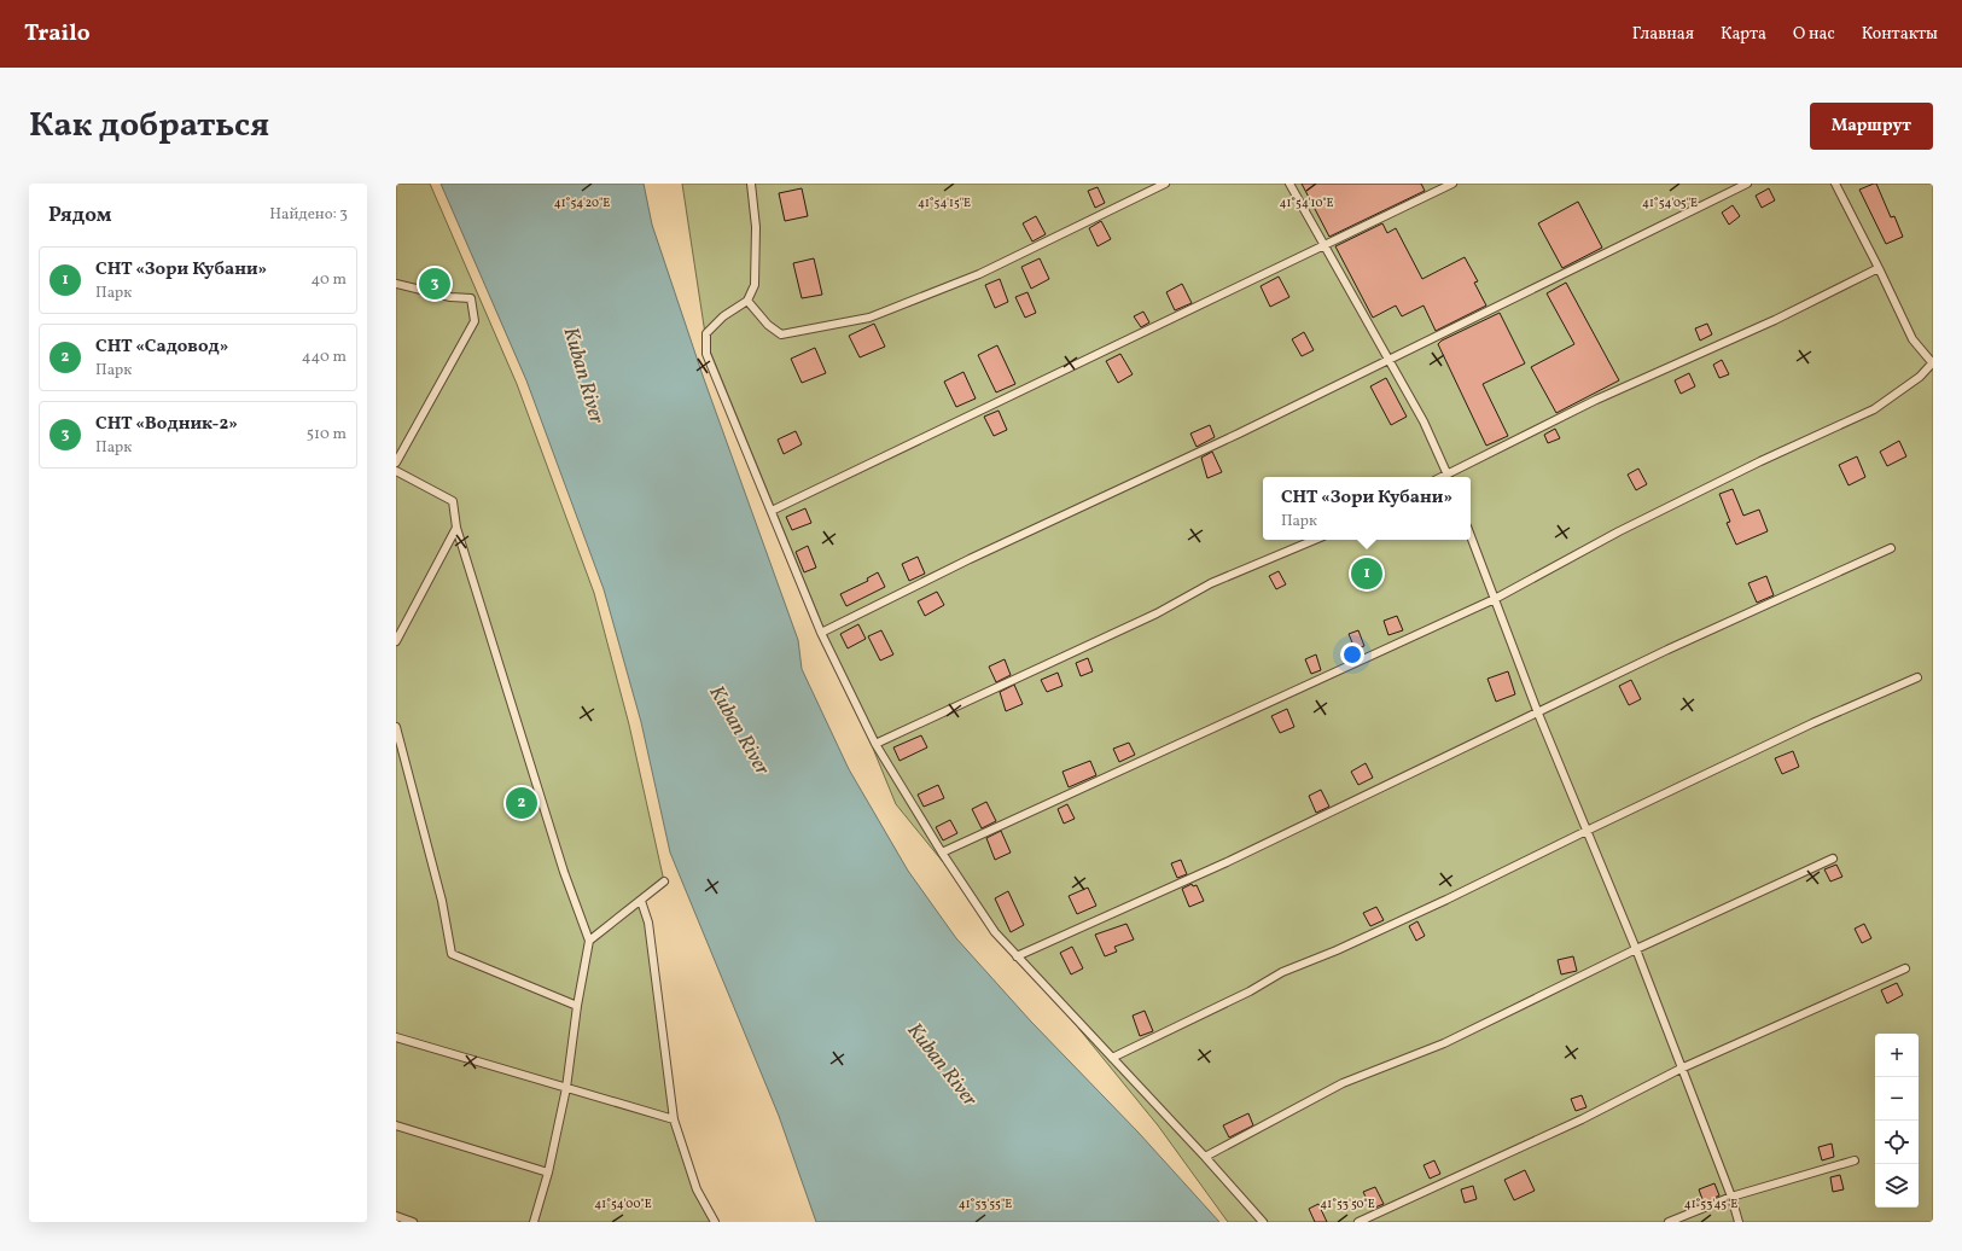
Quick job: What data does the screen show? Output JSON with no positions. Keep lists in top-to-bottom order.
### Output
{
  "water": ["Kuban River"],
  "page": {
    "header": "Trailo",
    "nav": [
      "Главная",
      "Карта",
      "О нас",
      "Контакты"
    ],
    "title": "Как добраться",
    "buttons": "Маршрут",
    "heading": ["Рядом", "Найдено: 3"],
    "list": [
      {
        "mark": "1",
        "name": "СНТ «Зори Кубани»",
        "note": "Парк",
        "value": "40 m"
      },
      {
        "mark": "2",
        "name": "СНТ «Садовод»",
        "note": "Парк",
        "value": "440 m"
      },
      {
        "mark": "3",
        "name": "СНТ «Водник-2»",
        "note": "Парк",
        "value": "510 m"
      }
    ],
    "pins": ["3", "1", "2"],
    "popup": ["СНТ «Зори Кубани»", "Парк"],
    "map_buttons": ["+", "−"]
  },
  "coordinates": [
    "41°54'20\"E",
    "41°54'15\"E",
    "41°54'10\"E",
    "41°54'05\"E",
    "41°54'00\"E",
    "41°53'55\"E",
    "41°53'50\"E",
    "41°53'45\"E"
  ]
}
